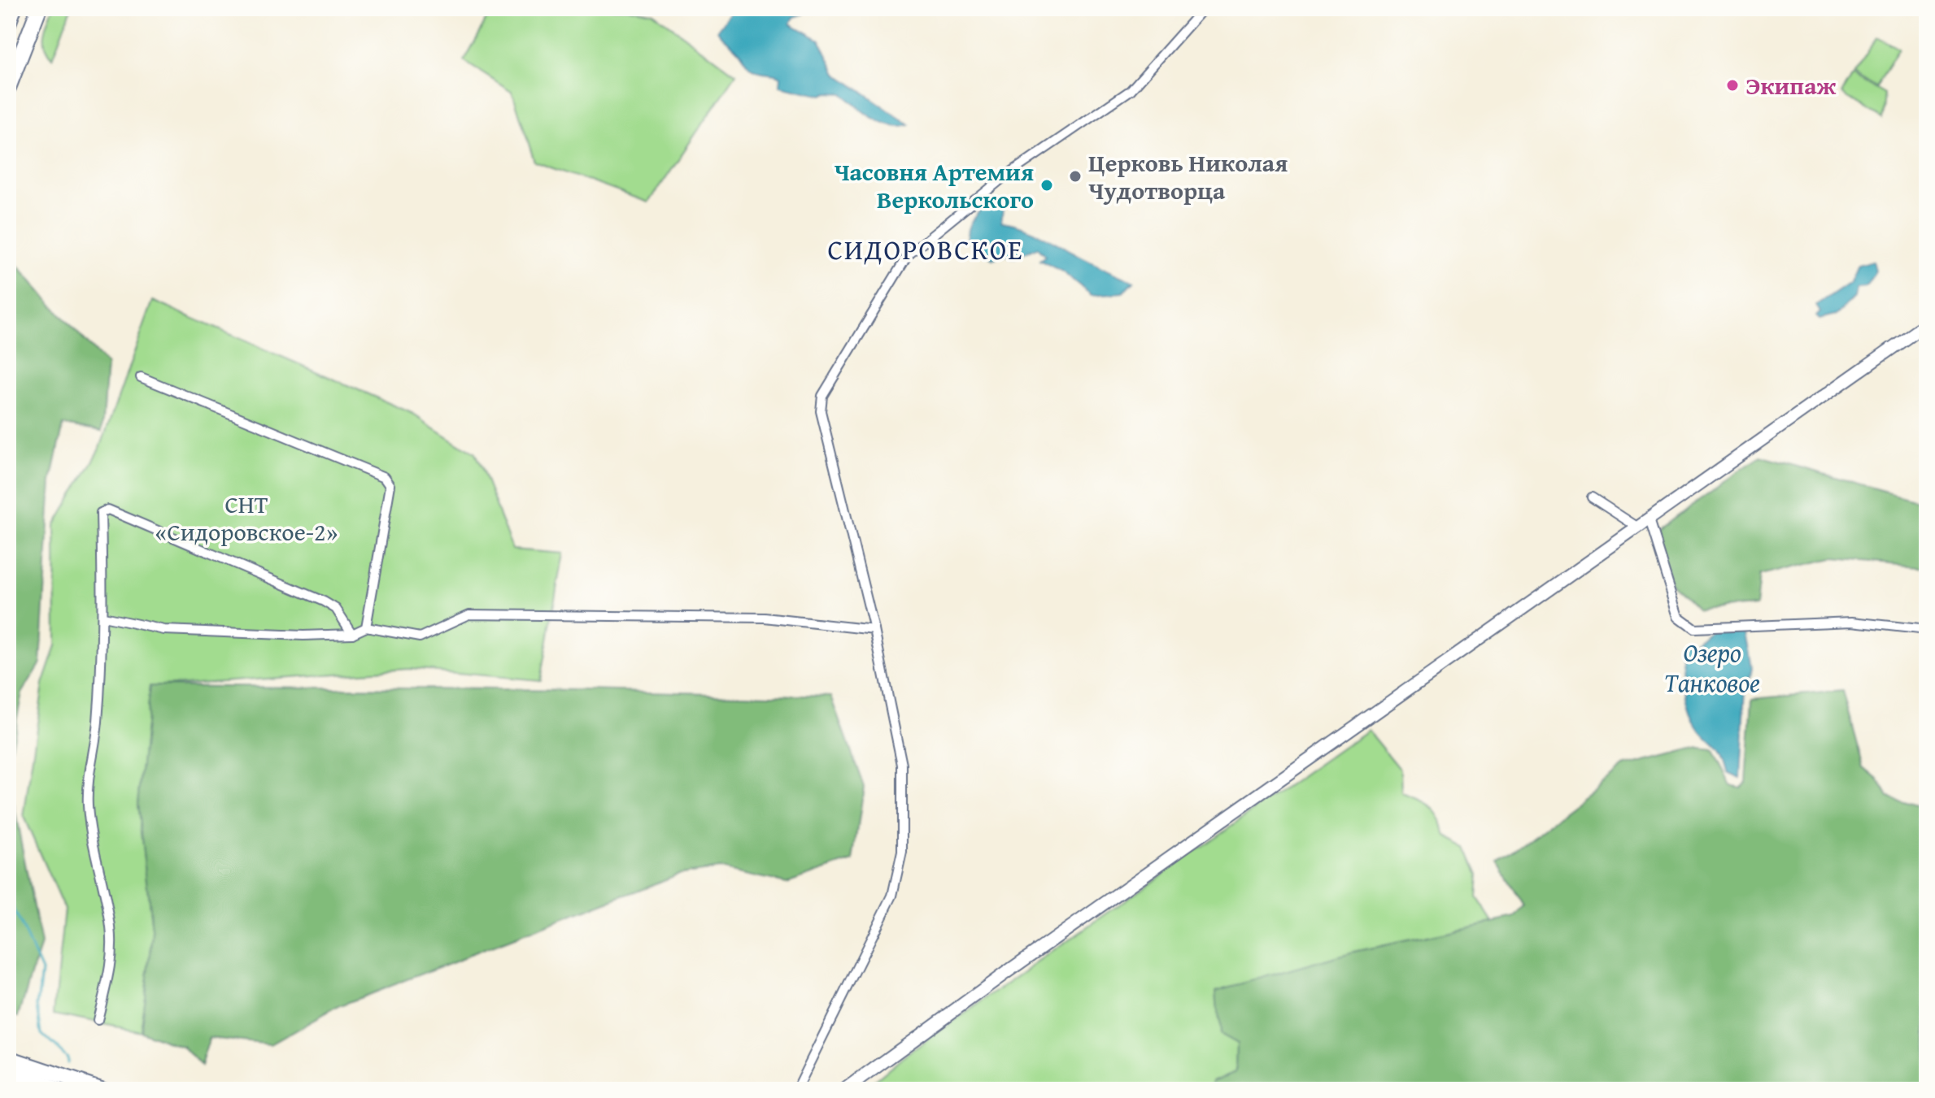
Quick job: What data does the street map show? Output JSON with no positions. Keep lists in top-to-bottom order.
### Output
{
  "districts": ["СИДОРОВСКОЕ"],
  "water": ["Озеро Танковое"],
  "parks": ["СНТ «Сидоровское-2»"],
  "places": ["Экипаж", "Церковь Николая Чудотворца", "Часовня Артемия Веркольского"]
}
